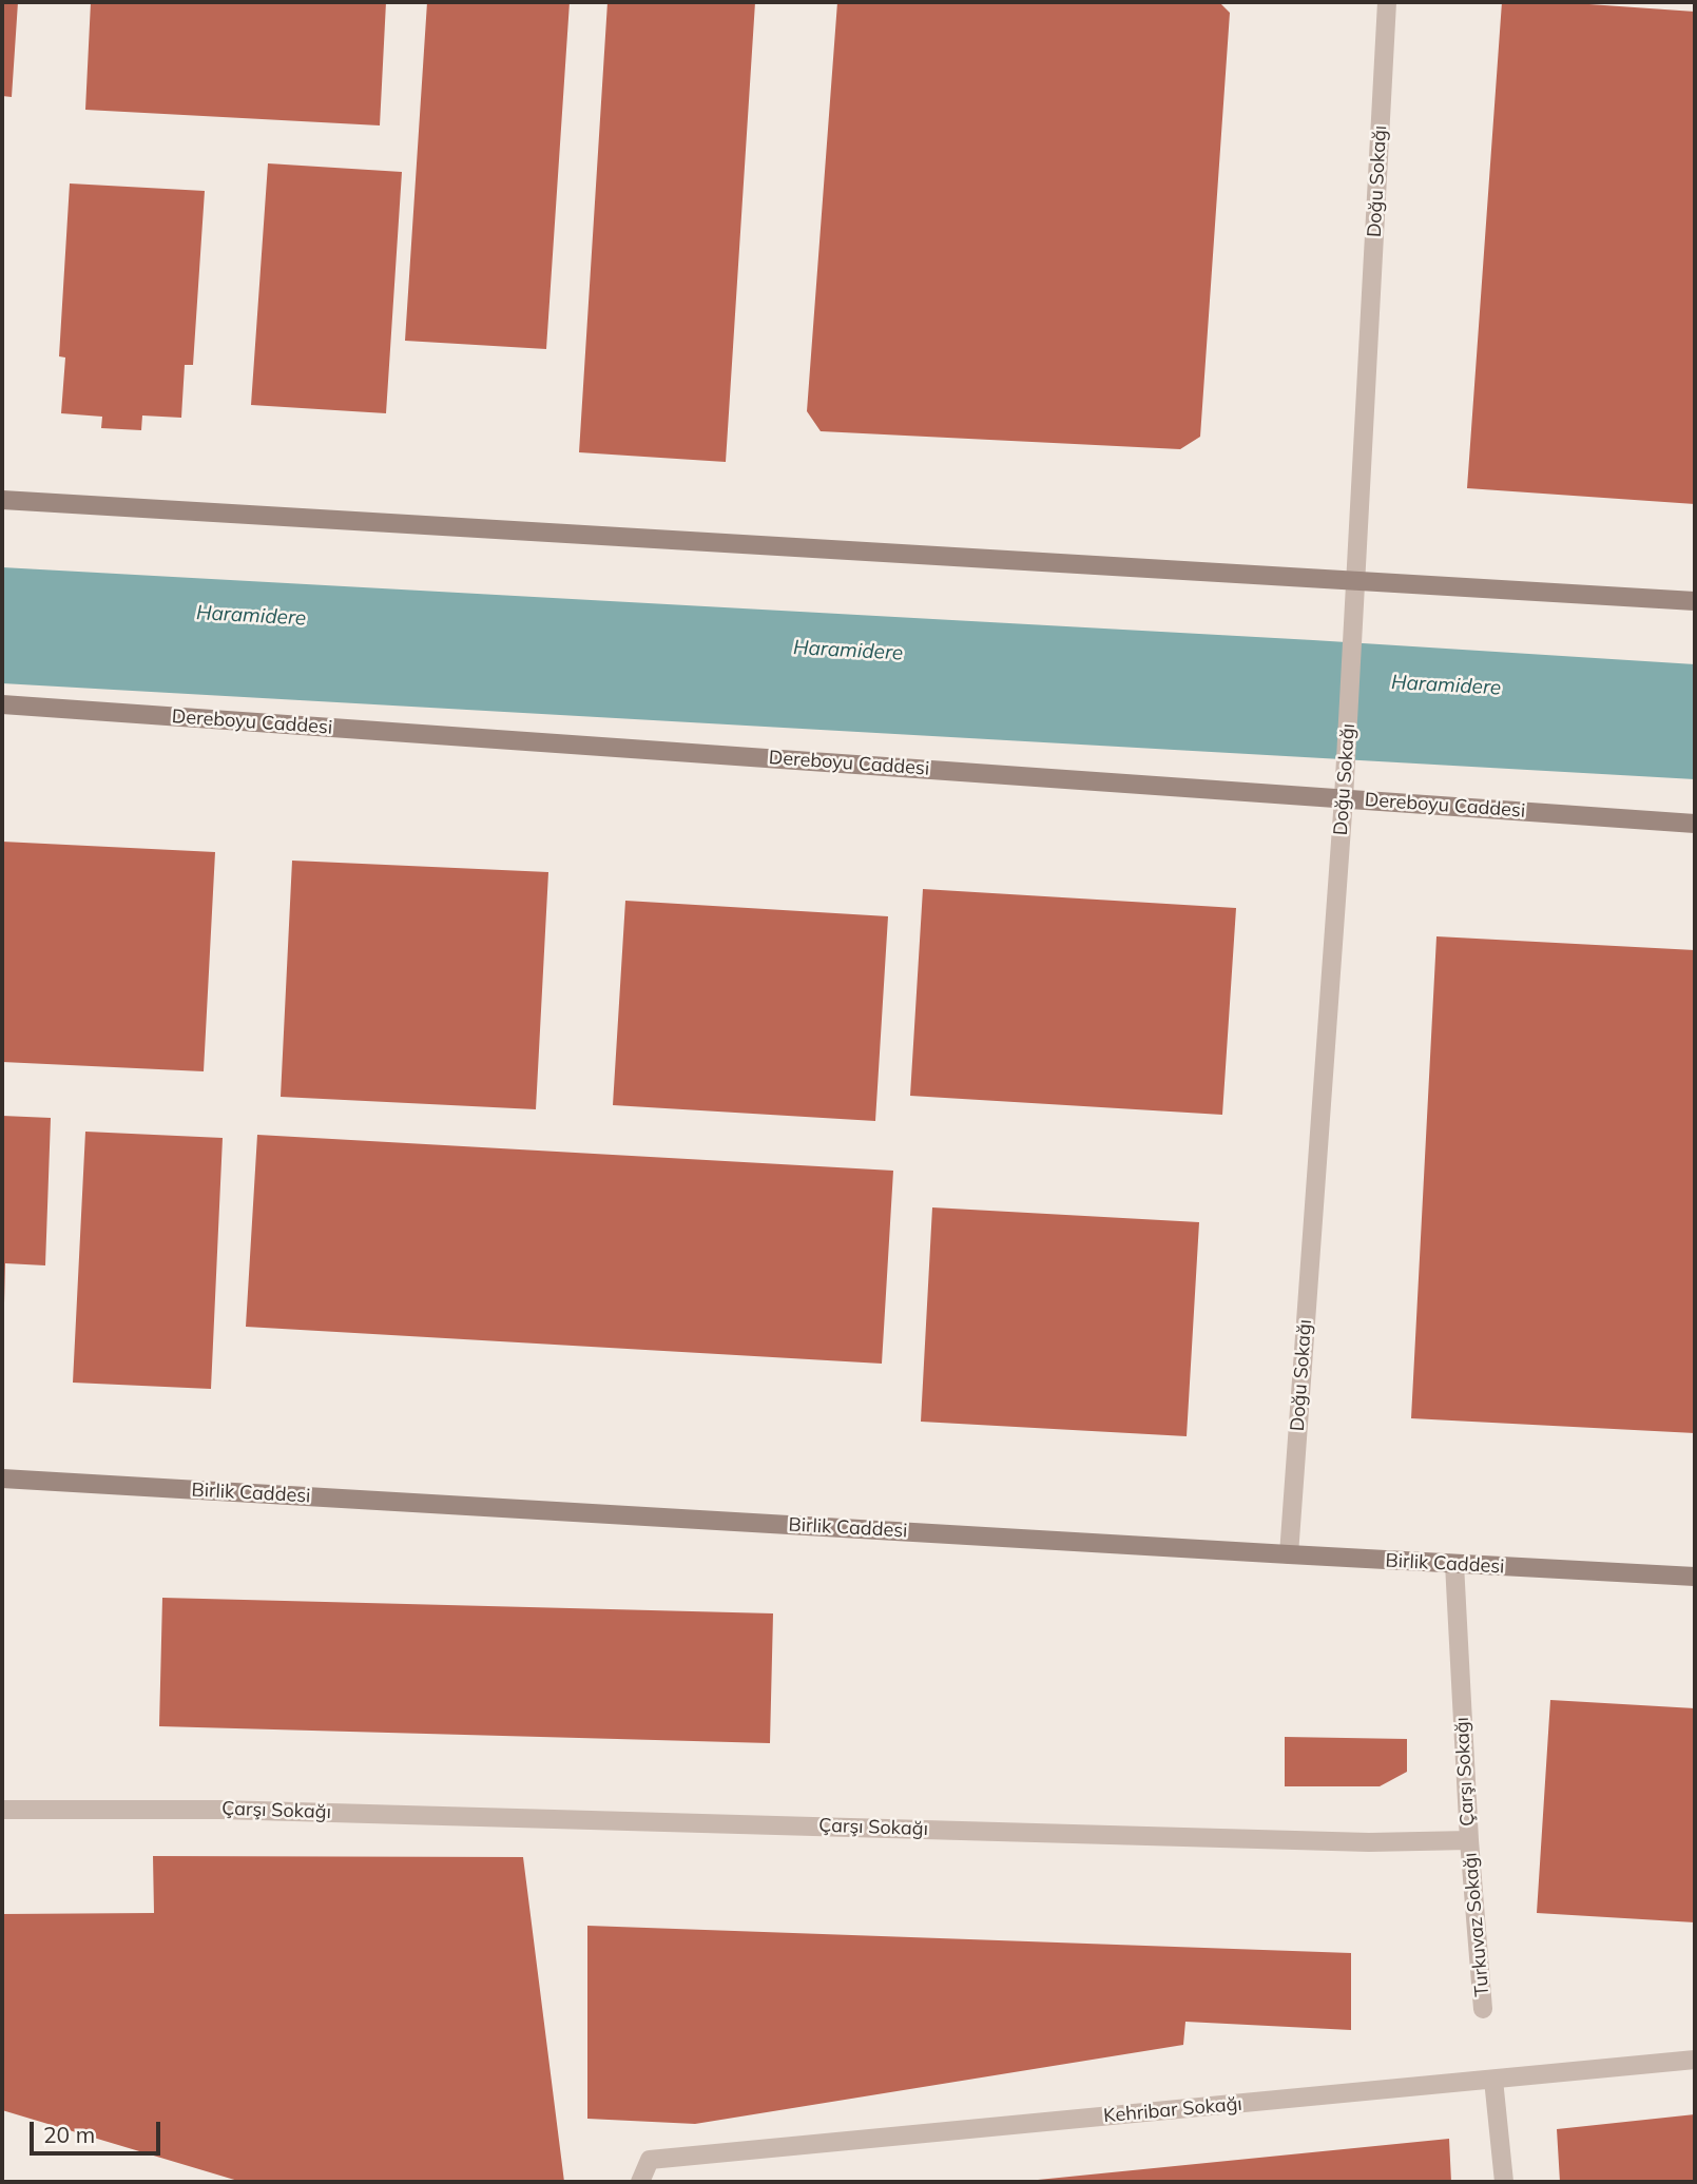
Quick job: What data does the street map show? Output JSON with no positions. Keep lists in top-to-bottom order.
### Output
{
  "streets": {
    "street": [
      "Doğu Sokağı",
      "Dereboyu Caddesi",
      "Birlik Caddesi",
      "Çarşı Sokağı",
      "Turkuvaz Sokağı",
      "Kehribar Sokağı"
    ]
  },
  "crossings": [
    ["Doğu Sokağı", "Dereboyu Caddesi"],
    ["Doğu Sokağı", "Birlik Caddesi"],
    ["Birlik Caddesi", "Çarşı Sokağı"],
    ["Çarşı Sokağı", "Turkuvaz Sokağı"]
  ],
  "water": ["Haramidere"],
  "scale_bar": "20 m"
}
